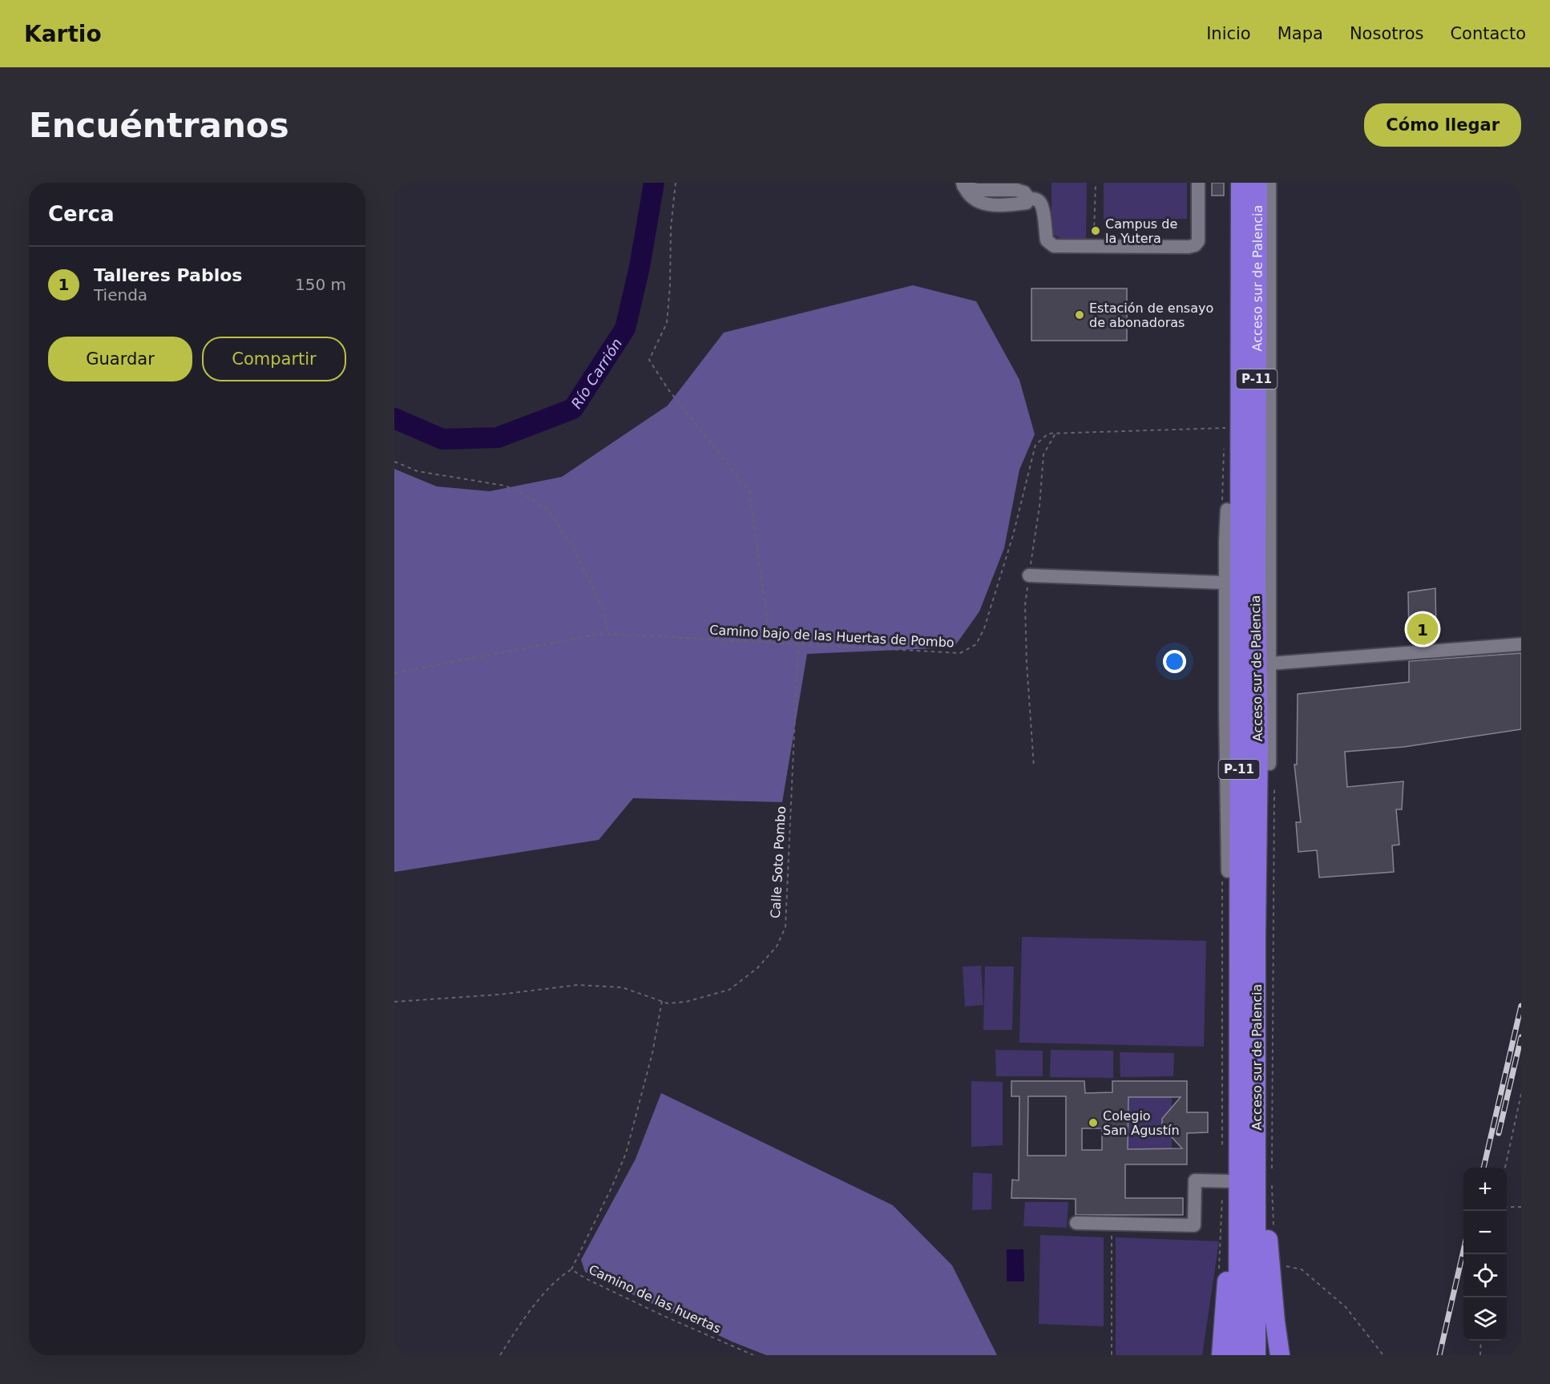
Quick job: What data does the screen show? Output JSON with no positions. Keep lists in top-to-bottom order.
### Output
{
  "streets": {
    "highway": ["Acceso sur de Palencia", "P-11"],
    "path": ["Camino bajo de las Huertas de Pombo", "Calle Soto Pombo", "Camino de las huertas"]
  },
  "crossings": [
    ["Camino bajo de las Huertas de Pombo", "Calle Soto Pombo"],
    ["Calle Soto Pombo", "Camino de las huertas"]
  ],
  "water": ["Río Carrión"],
  "places": ["Campus de la Yutera", "Estación de ensayo de abonadoras", "Colegio San Agustín"],
  "page": {
    "header": "Kartio",
    "nav": [
      "Inicio",
      "Mapa",
      "Nosotros",
      "Contacto"
    ],
    "buttons": [
      "Cómo llegar",
      ["Guardar", "Compartir"]
    ],
    "title": "Encuéntranos",
    "heading": "Cerca",
    "list": [
      {
        "mark": "1",
        "name": "Talleres Pablos",
        "note": "Tienda",
        "value": "150 m"
      }
    ],
    "pins": "1",
    "map_buttons": ["+", "−"]
  }
}
